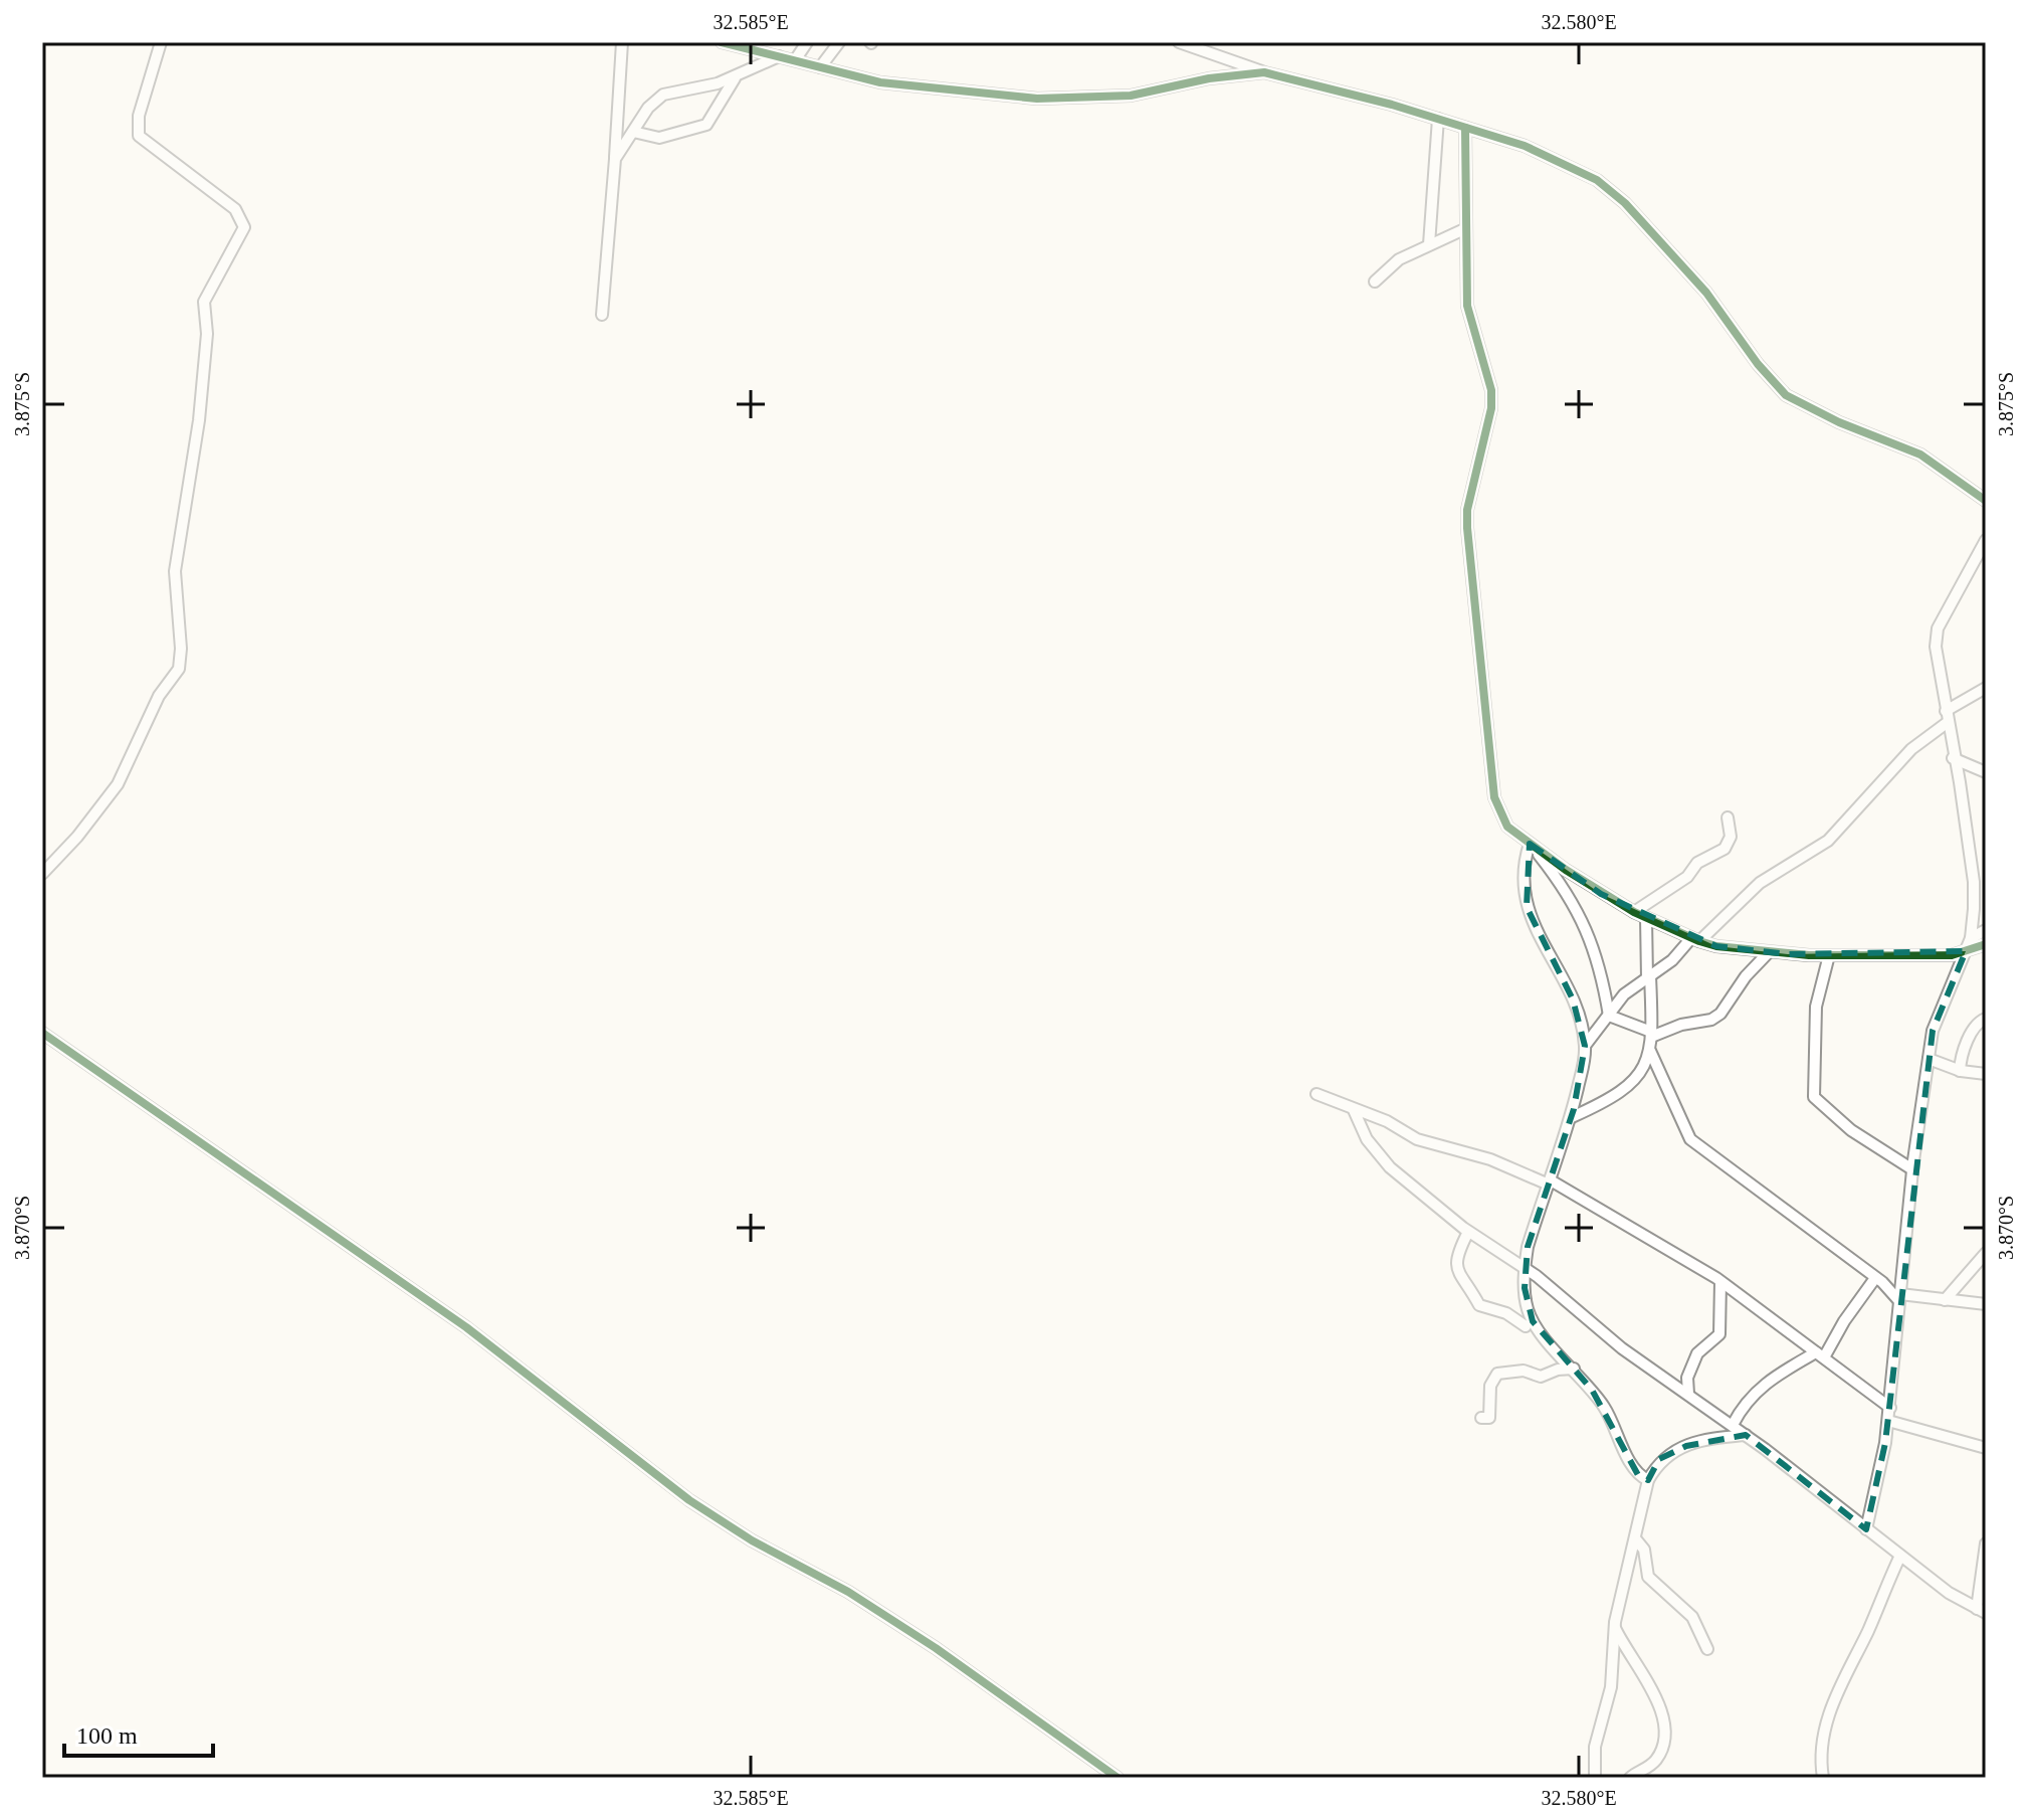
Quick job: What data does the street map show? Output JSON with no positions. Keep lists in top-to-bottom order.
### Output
{
  "scale_bar": "100 m",
  "coordinates": [
    "32.585°E",
    "32.580°E",
    "3.875°S",
    "3.870°S"
  ]
}
